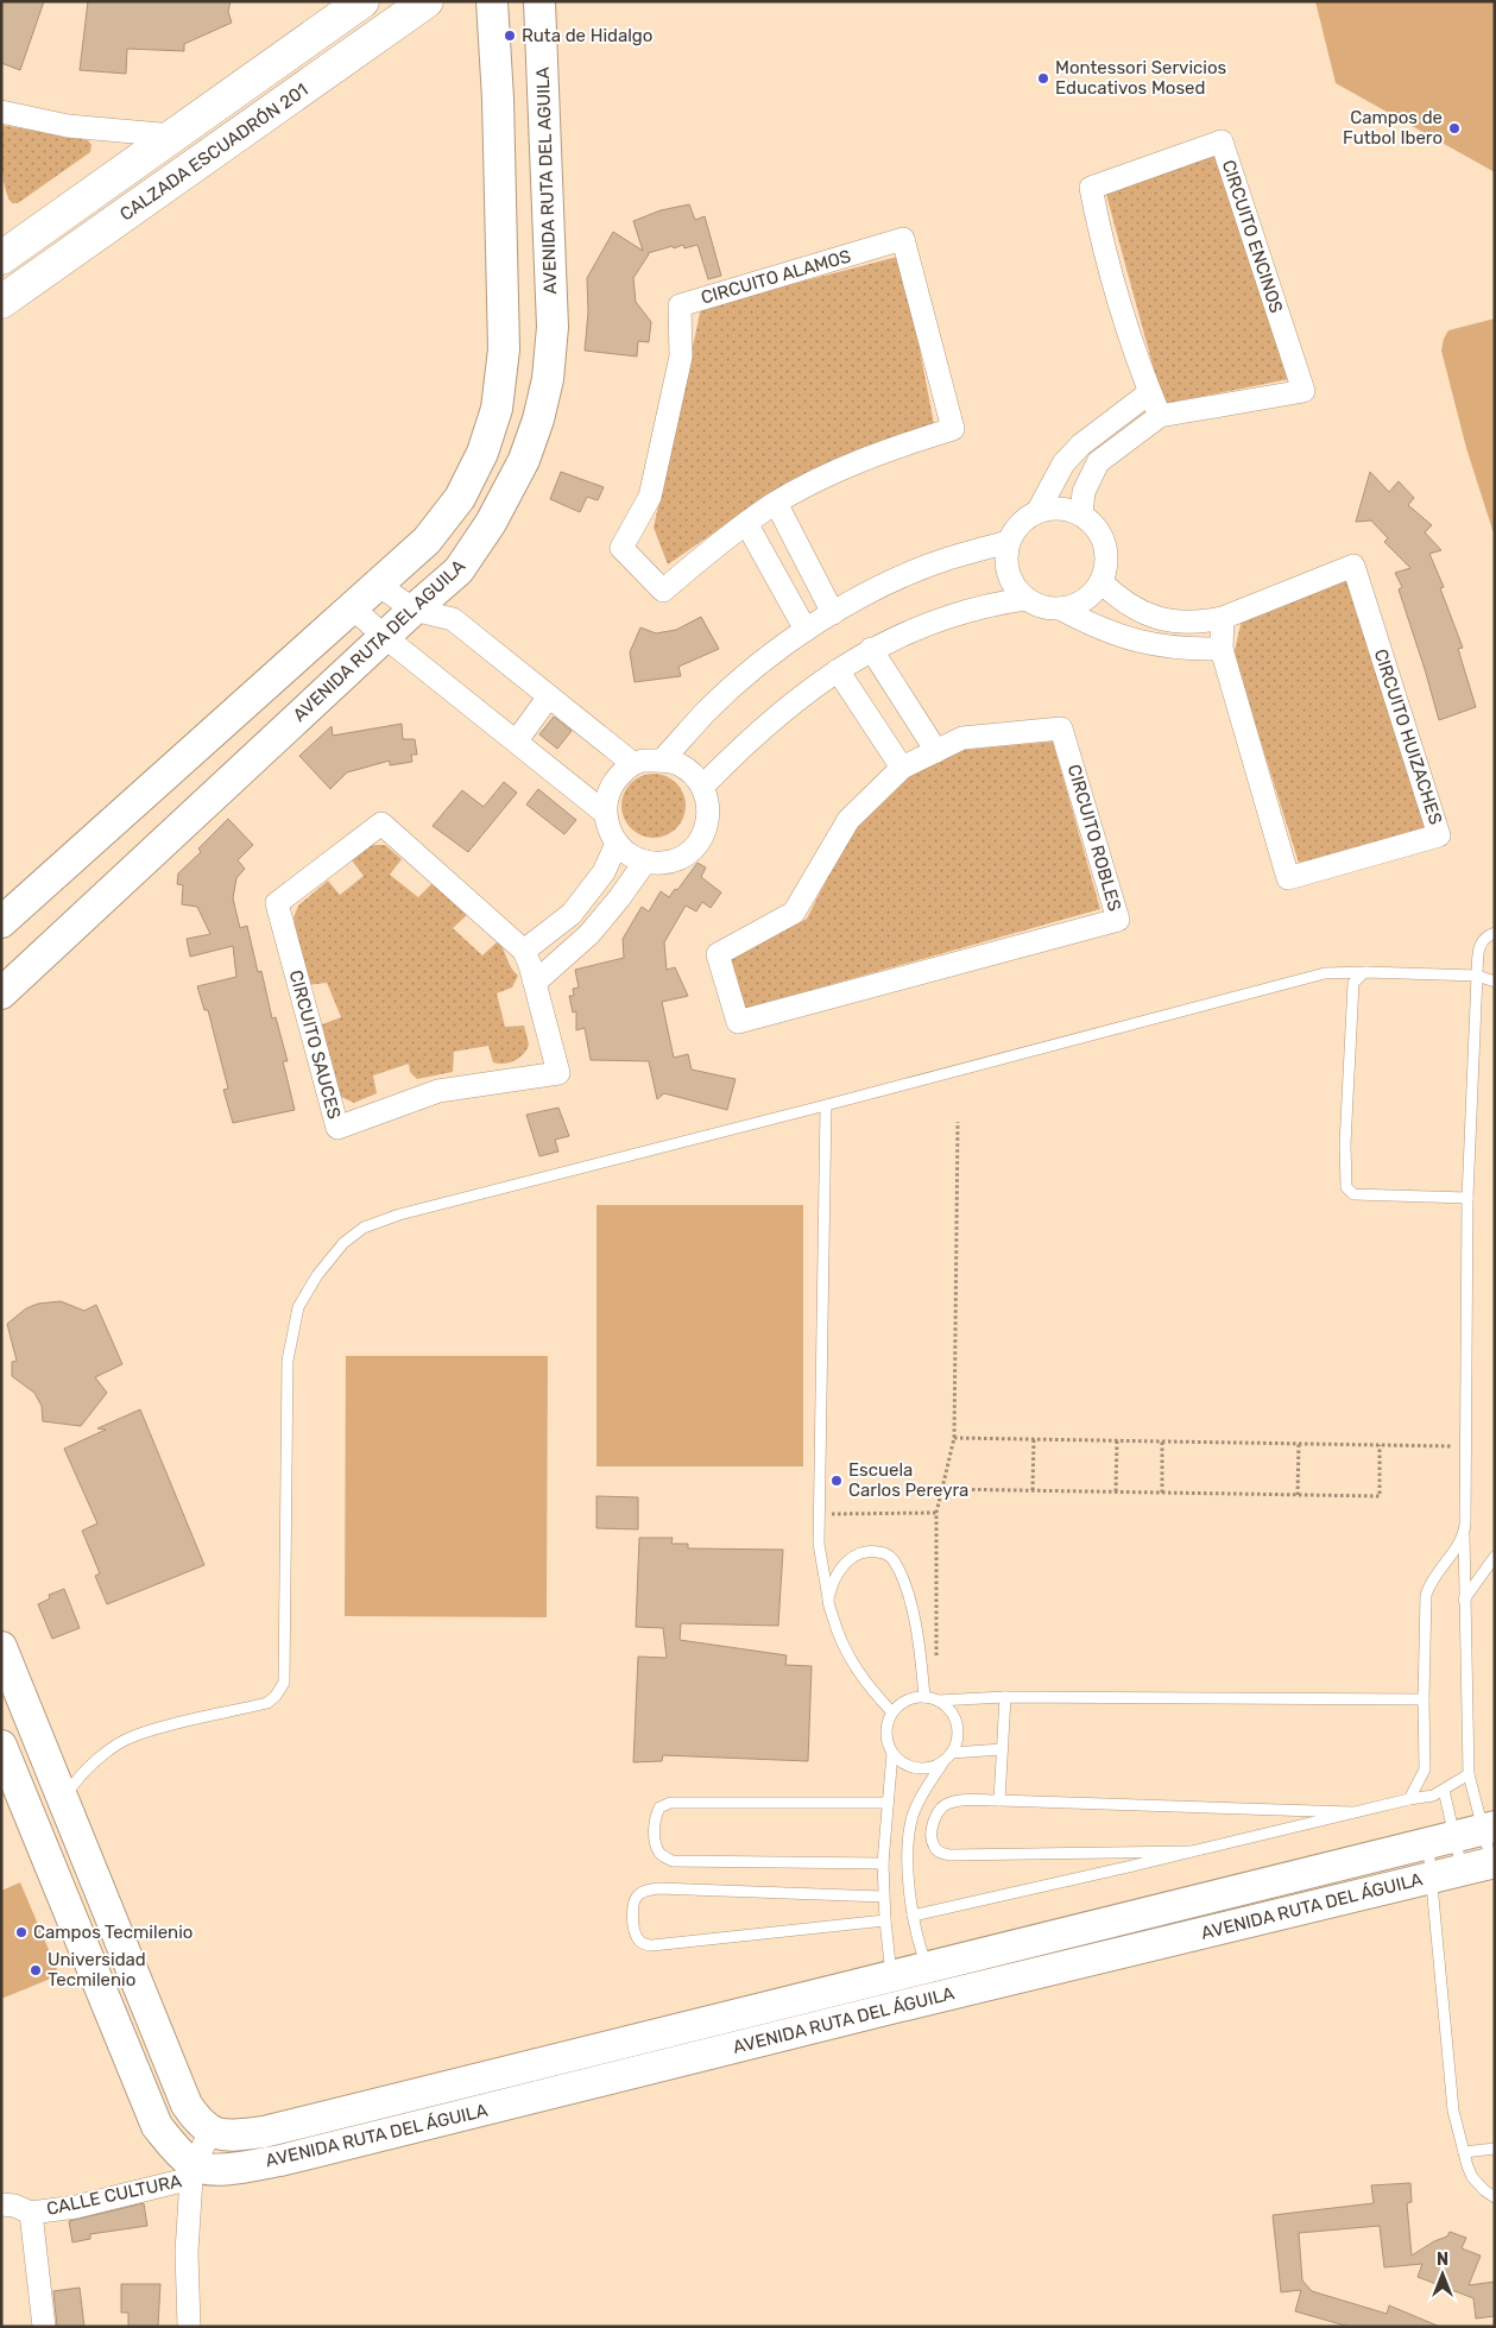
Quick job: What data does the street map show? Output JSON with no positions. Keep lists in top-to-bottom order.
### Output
{
  "streets": {
    "main road": ["CALZADA ESCUADRÓN 201"],
    "street": [
      "AVENIDA RUTA DEL AGUILA",
      "CIRCUITO ENCINOS",
      "CIRCUITO ALAMOS",
      "CIRCUITO HUIZACHES",
      "CIRCUITO ROBLES",
      "CIRCUITO SAUCES",
      "AVENIDA RUTA DEL ÁGUILA",
      "CALLE CULTURA"
    ]
  },
  "crossings": [
    ["CIRCUITO ENCINOS", "CIRCUITO HUIZACHES"],
    ["AVENIDA RUTA DEL ÁGUILA", "CALLE CULTURA"]
  ],
  "places": [
    "Ruta de Hidalgo",
    "Montessori Servicios Educativos Mosed",
    "Campos de Futbol Ibero",
    "Escuela Carlos Pereyra",
    "Campos Tecmilenio",
    "Universidad Tecmilenio"
  ],
  "north": "top"
}
